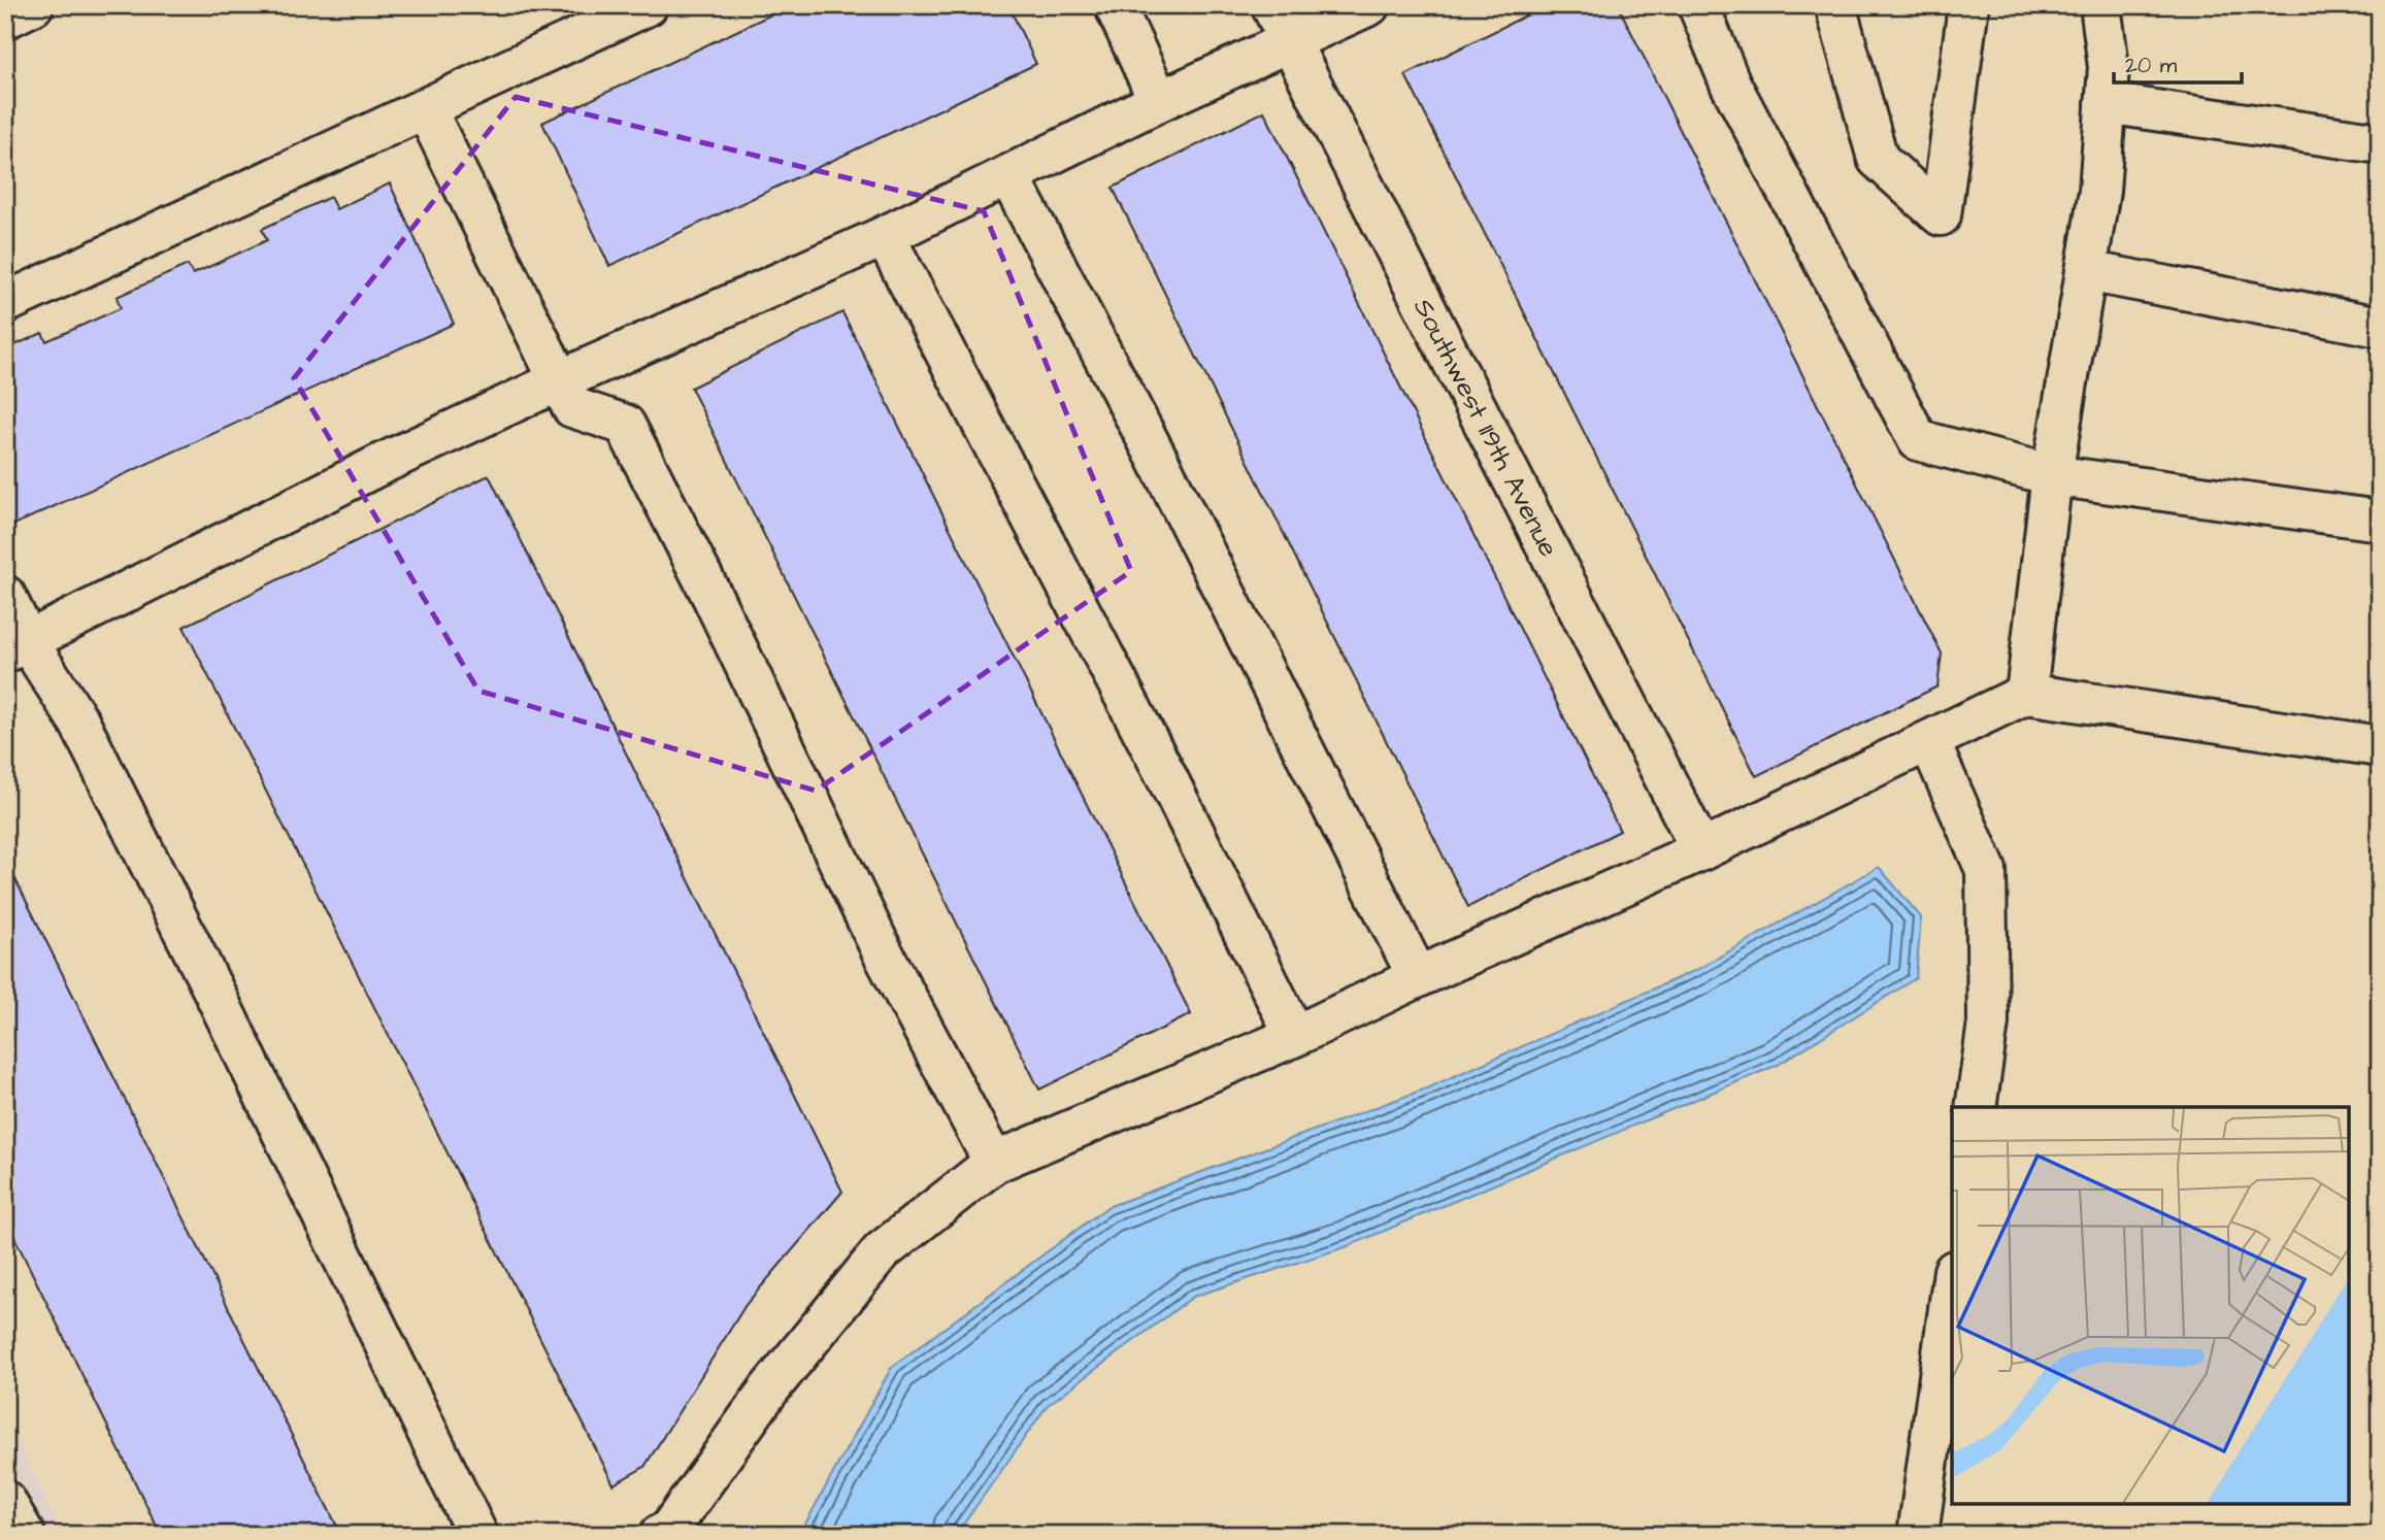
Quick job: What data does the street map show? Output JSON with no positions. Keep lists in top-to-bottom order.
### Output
{
  "streets": {
    "street": ["Southwest 119th Avenue"]
  },
  "scale_bar": "20 m"
}
